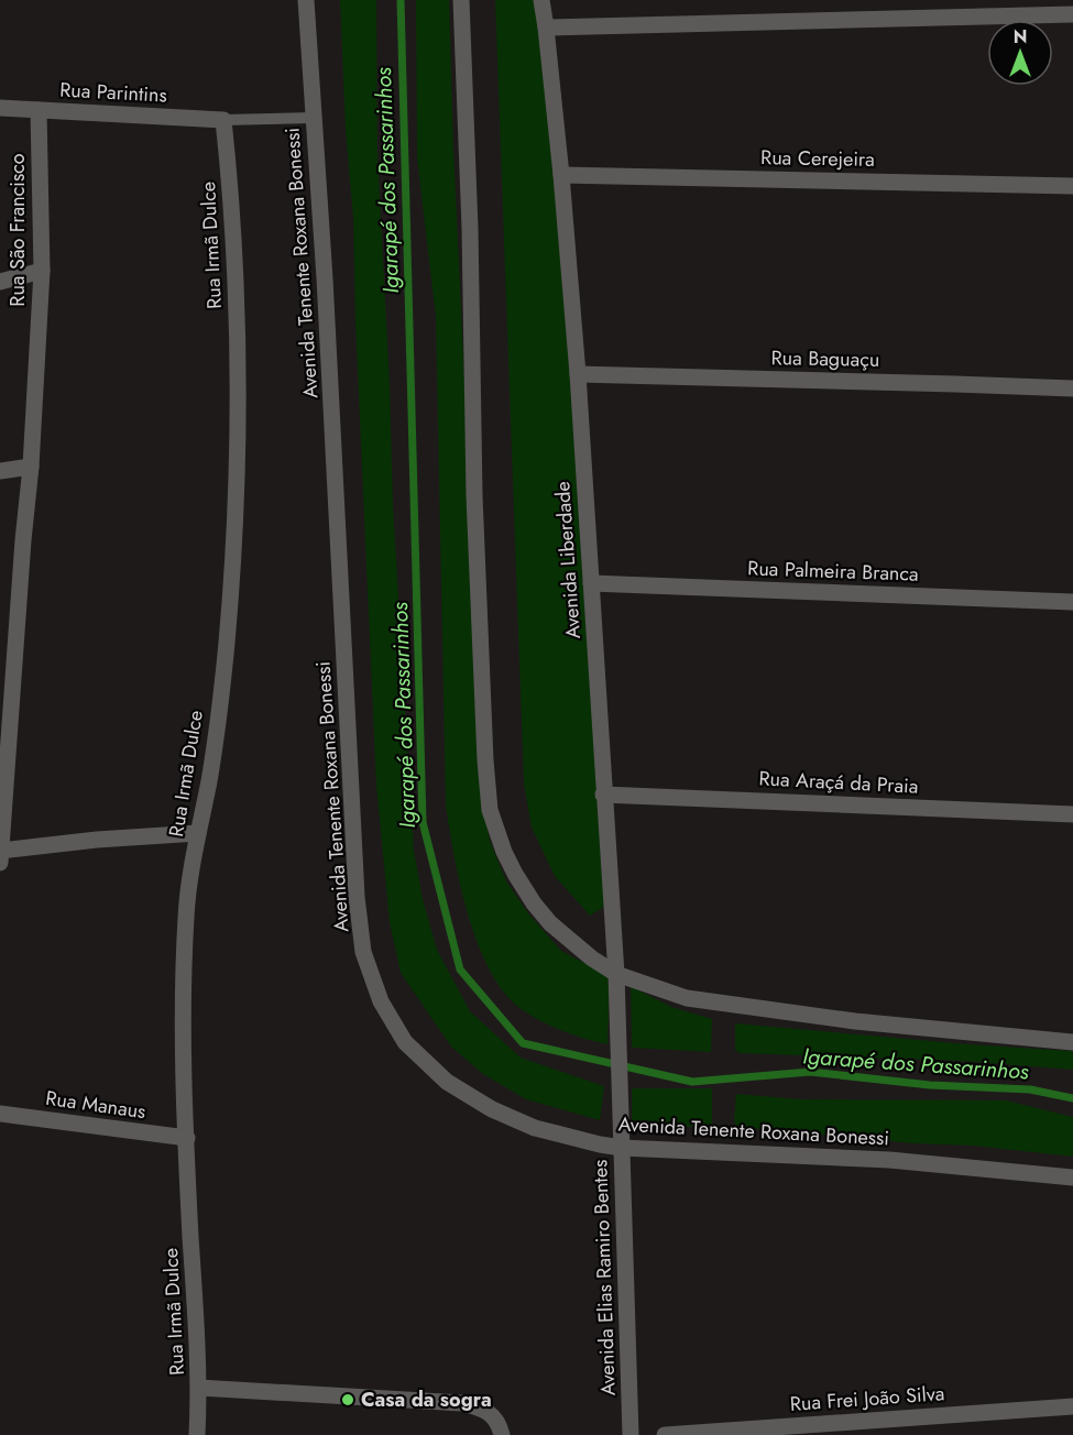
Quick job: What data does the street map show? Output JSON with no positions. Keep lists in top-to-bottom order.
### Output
{
  "streets": {
    "street": [
      "Rua Parintins",
      "Rua Cerejeira",
      "Rua São Francisco",
      "Rua Irmã Dulce",
      "Avenida Tenente Roxana Bonessi",
      "Rua Baguaçu",
      "Avenida Liberdade",
      "Rua Palmeira Branca",
      "Rua Araçá da Praia",
      "Rua Manaus",
      "Avenida Elias Ramiro Bentes",
      "Rua Frei João Silva"
    ]
  },
  "crossings": [
    ["Rua Parintins", "Rua São Francisco"],
    ["Rua Parintins", "Rua Irmã Dulce"],
    ["Rua Cerejeira", "Avenida Liberdade"],
    ["Rua Irmã Dulce", "Rua Manaus"],
    ["Avenida Tenente Roxana Bonessi", "Avenida Elias Ramiro Bentes"],
    ["Rua Baguaçu", "Avenida Liberdade"],
    ["Avenida Liberdade", "Rua Palmeira Branca"],
    ["Avenida Liberdade", "Rua Araçá da Praia"],
    ["Avenida Liberdade", "Avenida Elias Ramiro Bentes"]
  ],
  "water": ["Igarapé dos Passarinhos"],
  "places": ["Casa da sogra"],
  "north": "top"
}
